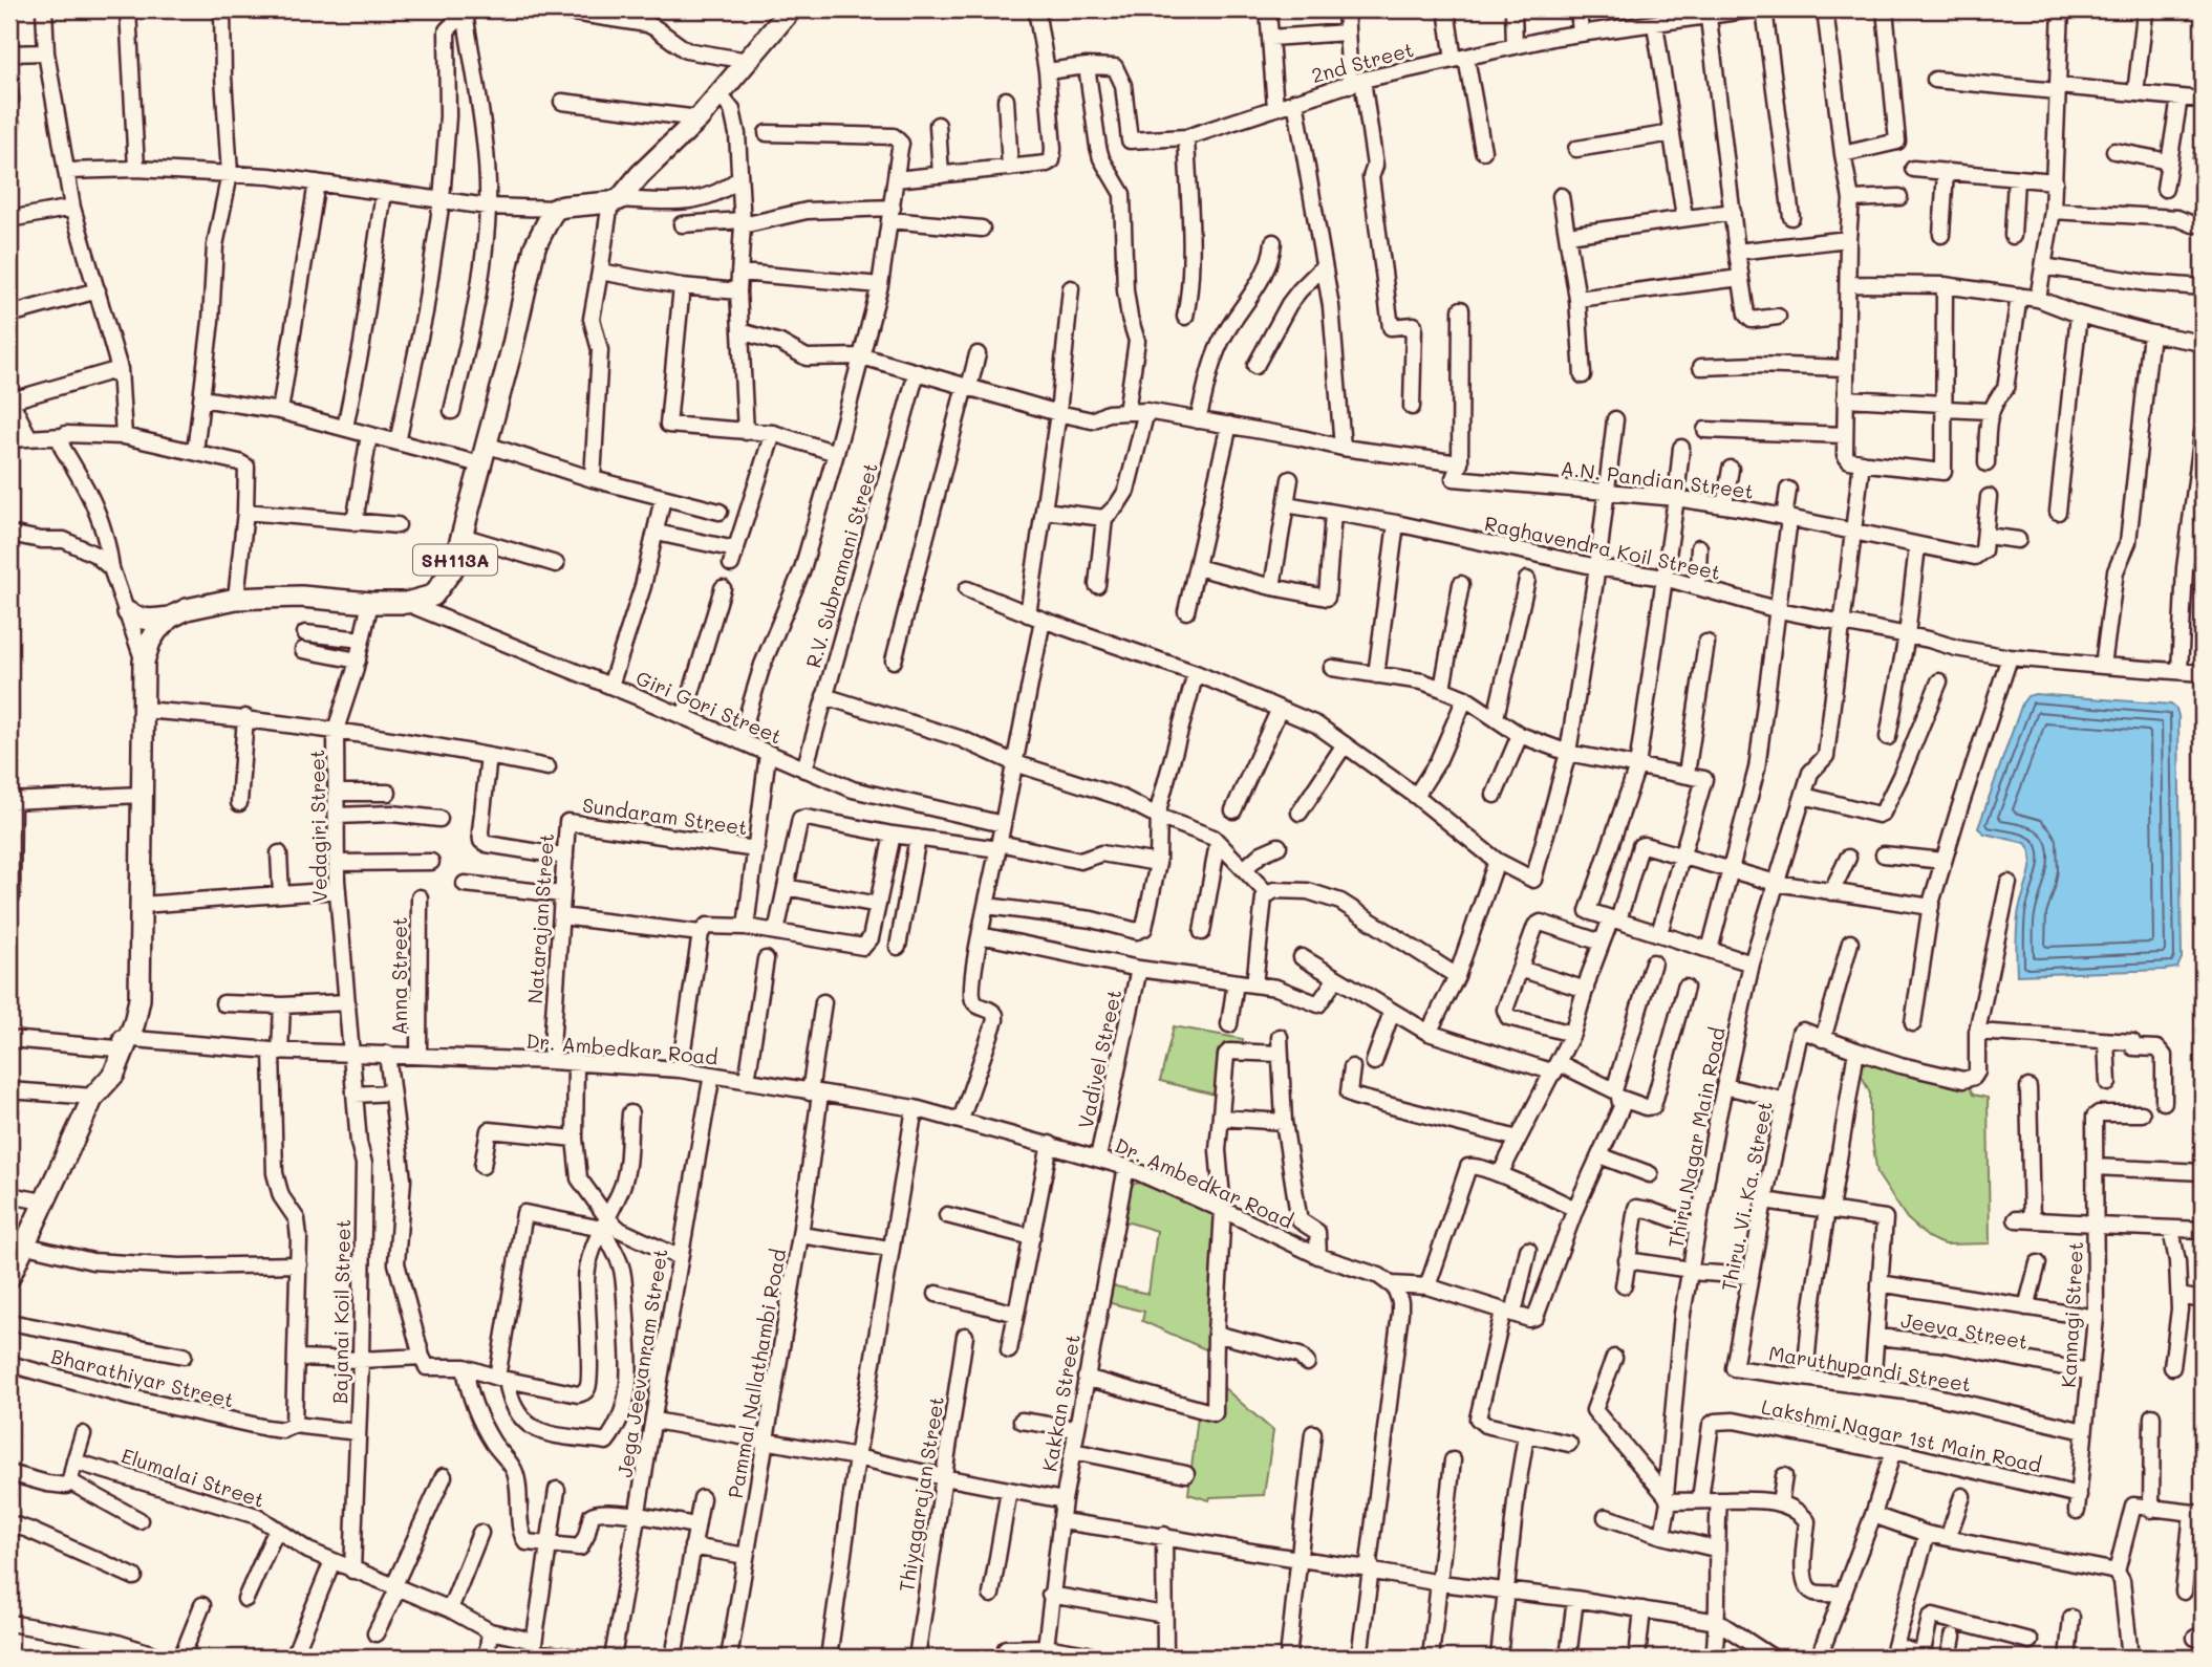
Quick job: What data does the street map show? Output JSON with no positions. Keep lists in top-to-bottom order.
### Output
{
  "streets": {
    "main road": ["SH113A"],
    "street": [
      "2nd Street",
      "A.N. Pandian Street",
      "Raghavendra Koil Street",
      "R.V. Subramani Street",
      "Giri Gori Street",
      "Sundaram Street",
      "Vedagiri Street",
      "Natarajan Street",
      "Anna Street",
      "Dr. Ambedkar Road",
      "Vadivel Street",
      "Thiru Nagar Main Road",
      "Thiru. Vi. Ka. Street",
      "Bajanai Koil Street",
      "Kannagi Street",
      "Jeeva Street",
      "Jega Jeevanram Street",
      "Maruthupandi Street",
      "Pammal Nallathambi Road",
      "Bharathiyar Street",
      "Kakkan Street",
      "Lakshmi Nagar 1st Main Road",
      "Elumalai Street",
      "Thiyagarajan Street"
    ]
  },
  "crossings": [
    ["A.N. Pandian Street", "R.V. Subramani Street"],
    ["A.N. Pandian Street", "Thiru Nagar Main Road"],
    ["Raghavendra Koil Street", "Thiru Nagar Main Road"],
    ["SH113A", "Giri Gori Street"],
    ["SH113A", "Vedagiri Street"],
    ["R.V. Subramani Street", "Giri Gori Street"],
    ["Sundaram Street", "Natarajan Street"],
    ["Vedagiri Street", "Dr. Ambedkar Road"],
    ["Vedagiri Street", "Bajanai Koil Street"],
    ["Natarajan Street", "Dr. Ambedkar Road"],
    ["Anna Street", "Dr. Ambedkar Road"],
    ["Dr. Ambedkar Road", "Vadivel Street"],
    ["Dr. Ambedkar Road", "Bajanai Koil Street"],
    ["Dr. Ambedkar Road", "Jega Jeevanram Street"],
    ["Dr. Ambedkar Road", "Pammal Nallathambi Road"],
    ["Dr. Ambedkar Road", "Kakkan Street"],
    ["Thiru. Vi. Ka. Street", "Maruthupandi Street"],
    ["Bajanai Koil Street", "Bharathiyar Street"],
    ["Bajanai Koil Street", "Elumalai Street"],
    ["Kannagi Street", "Jeeva Street"],
    ["Kannagi Street", "Maruthupandi Street"],
    ["Kannagi Street", "Lakshmi Nagar 1st Main Road"]
  ]
}
